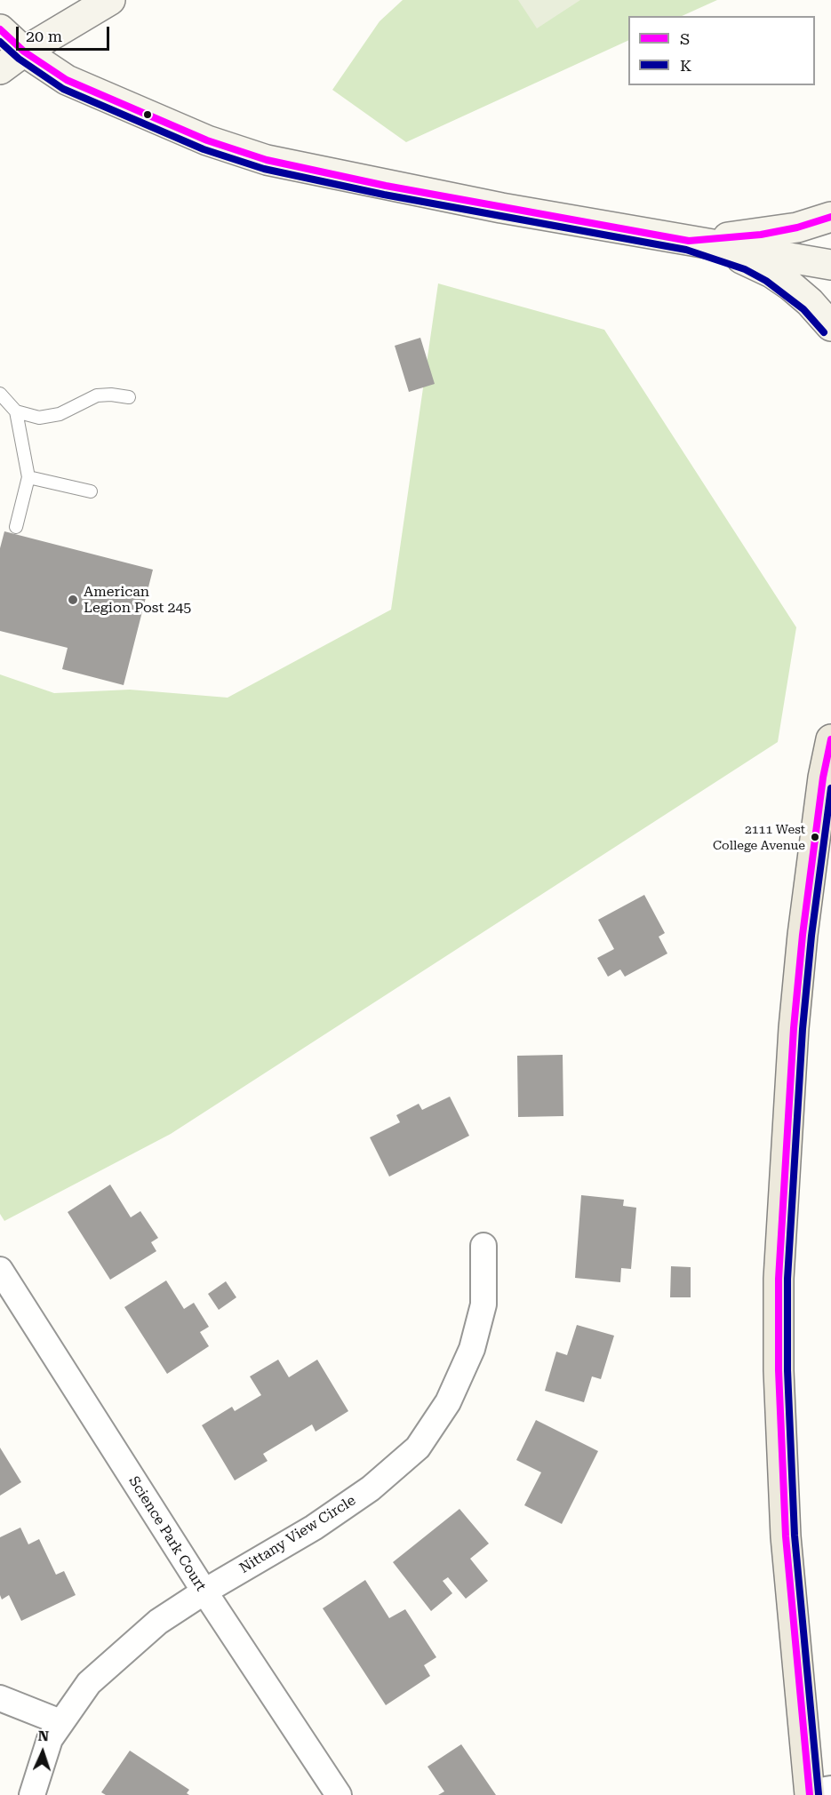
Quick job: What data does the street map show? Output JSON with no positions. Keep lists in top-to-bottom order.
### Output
{
  "streets": {
    "street": ["Science Park Court", "Nittany View Circle"]
  },
  "crossings": [
    ["Science Park Court", "Nittany View Circle"]
  ],
  "places": ["American Legion Post 245", "2111 West College Avenue"],
  "lines": ["transit line S", "transit line K"],
  "legend": ["S", "K"],
  "scale_bar": "20 m",
  "north": "top"
}
